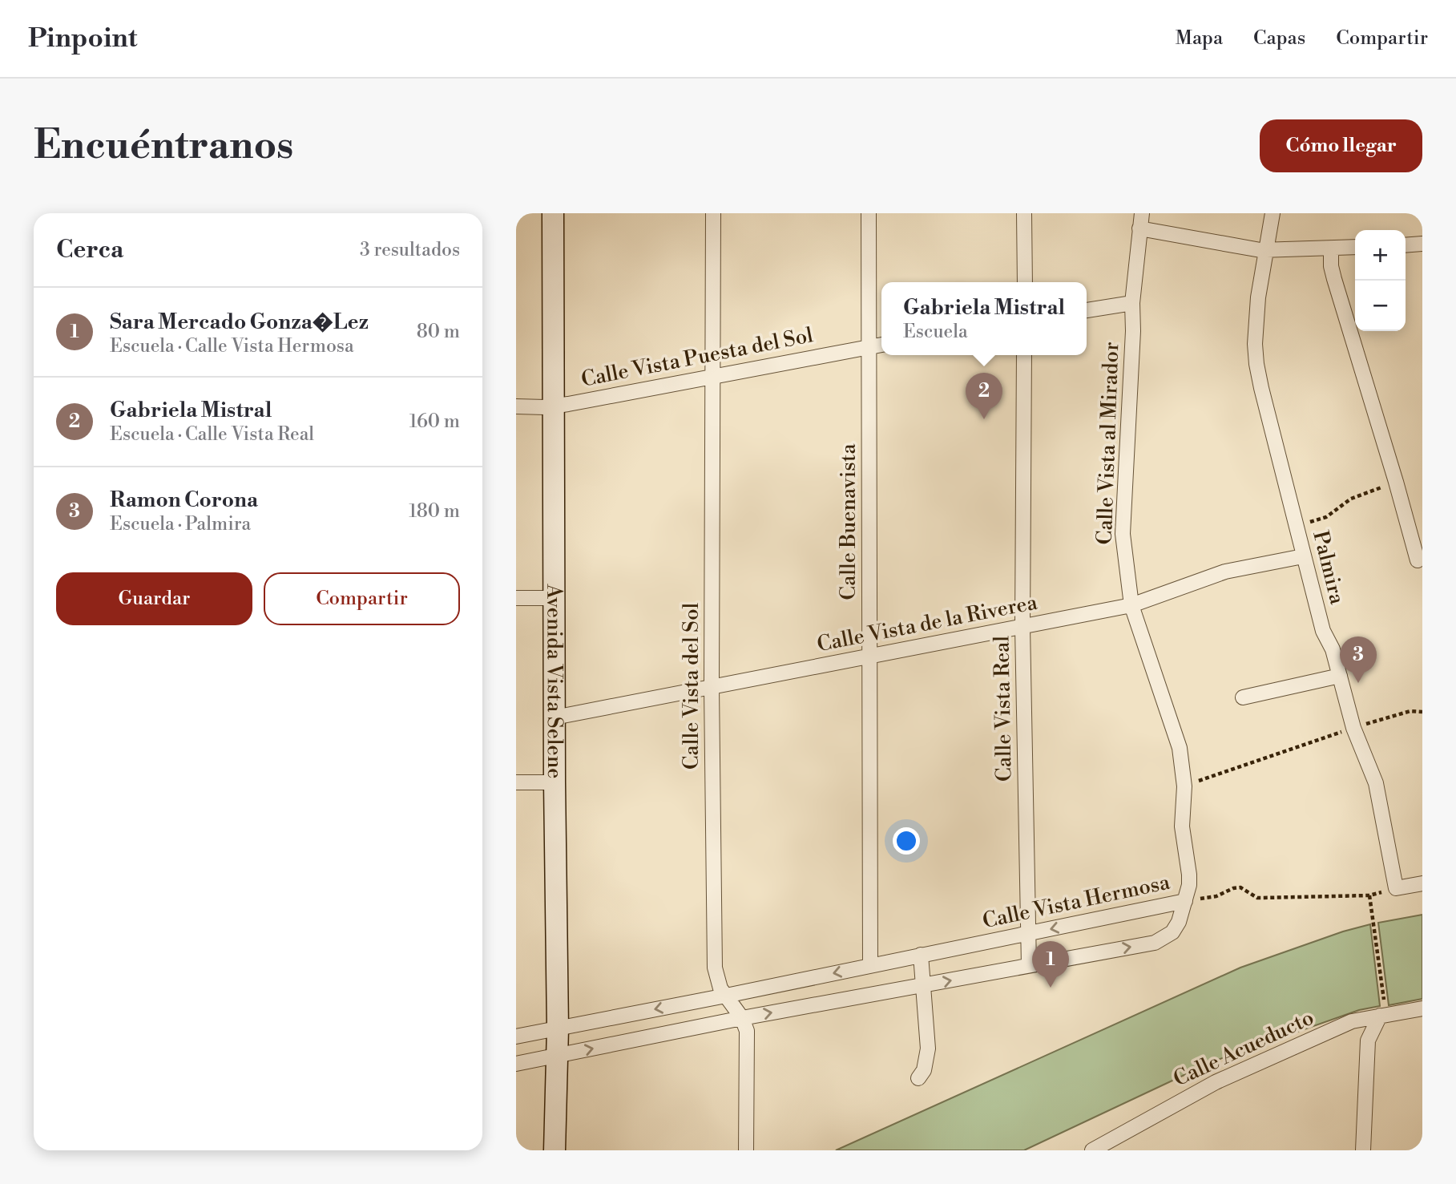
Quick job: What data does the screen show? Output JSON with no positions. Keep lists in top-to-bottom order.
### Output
{
  "streets": {
    "street": [
      "Calle Vista Puesta del Sol",
      "Calle Vista al Mirador",
      "Calle Buenavista",
      "Palmira",
      "Calle Vista de la Riverea",
      "Avenida Vista Selene",
      "Calle Vista del Sol",
      "Calle Vista Real",
      "Calle Vista Hermosa",
      "Calle Acueducto"
    ]
  },
  "crossings": [
    ["Calle Vista Puesta del Sol", "Calle Buenavista"],
    ["Calle Vista Puesta del Sol", "Avenida Vista Selene"],
    ["Calle Vista Puesta del Sol", "Calle Vista del Sol"],
    ["Calle Vista al Mirador", "Calle Vista de la Riverea"],
    ["Calle Vista al Mirador", "Calle Vista Hermosa"],
    ["Calle Buenavista", "Calle Vista de la Riverea"],
    ["Calle Buenavista", "Calle Vista Hermosa"],
    ["Palmira", "Calle Vista de la Riverea"],
    ["Calle Vista de la Riverea", "Avenida Vista Selene"],
    ["Calle Vista de la Riverea", "Calle Vista del Sol"],
    ["Calle Vista de la Riverea", "Calle Vista Real"],
    ["Avenida Vista Selene", "Calle Vista Hermosa"],
    ["Calle Vista del Sol", "Calle Vista Hermosa"],
    ["Calle Vista Real", "Calle Vista Hermosa"]
  ],
  "page": {
    "header": "Pinpoint",
    "nav": ["Mapa", "Capas", "Compartir"],
    "buttons": [
      "Cómo llegar",
      ["Guardar", "Compartir"]
    ],
    "title": "Encuéntranos",
    "heading": ["Cerca", "3 resultados"],
    "map_buttons": ["+", "−"],
    "popup": ["Gabriela Mistral", "Escuela"],
    "list": [
      {
        "mark": "1",
        "name": "Sara Mercado Gonza�Lez",
        "note": "Escuela · Calle Vista Hermosa",
        "value": "80 m"
      },
      {
        "mark": "2",
        "name": "Gabriela Mistral",
        "note": "Escuela · Calle Vista Real",
        "value": "160 m"
      },
      {
        "mark": "3",
        "name": "Ramon Corona",
        "note": "Escuela · Palmira",
        "value": "180 m"
      }
    ],
    "pins": ["2", "3", "1"]
  }
}
